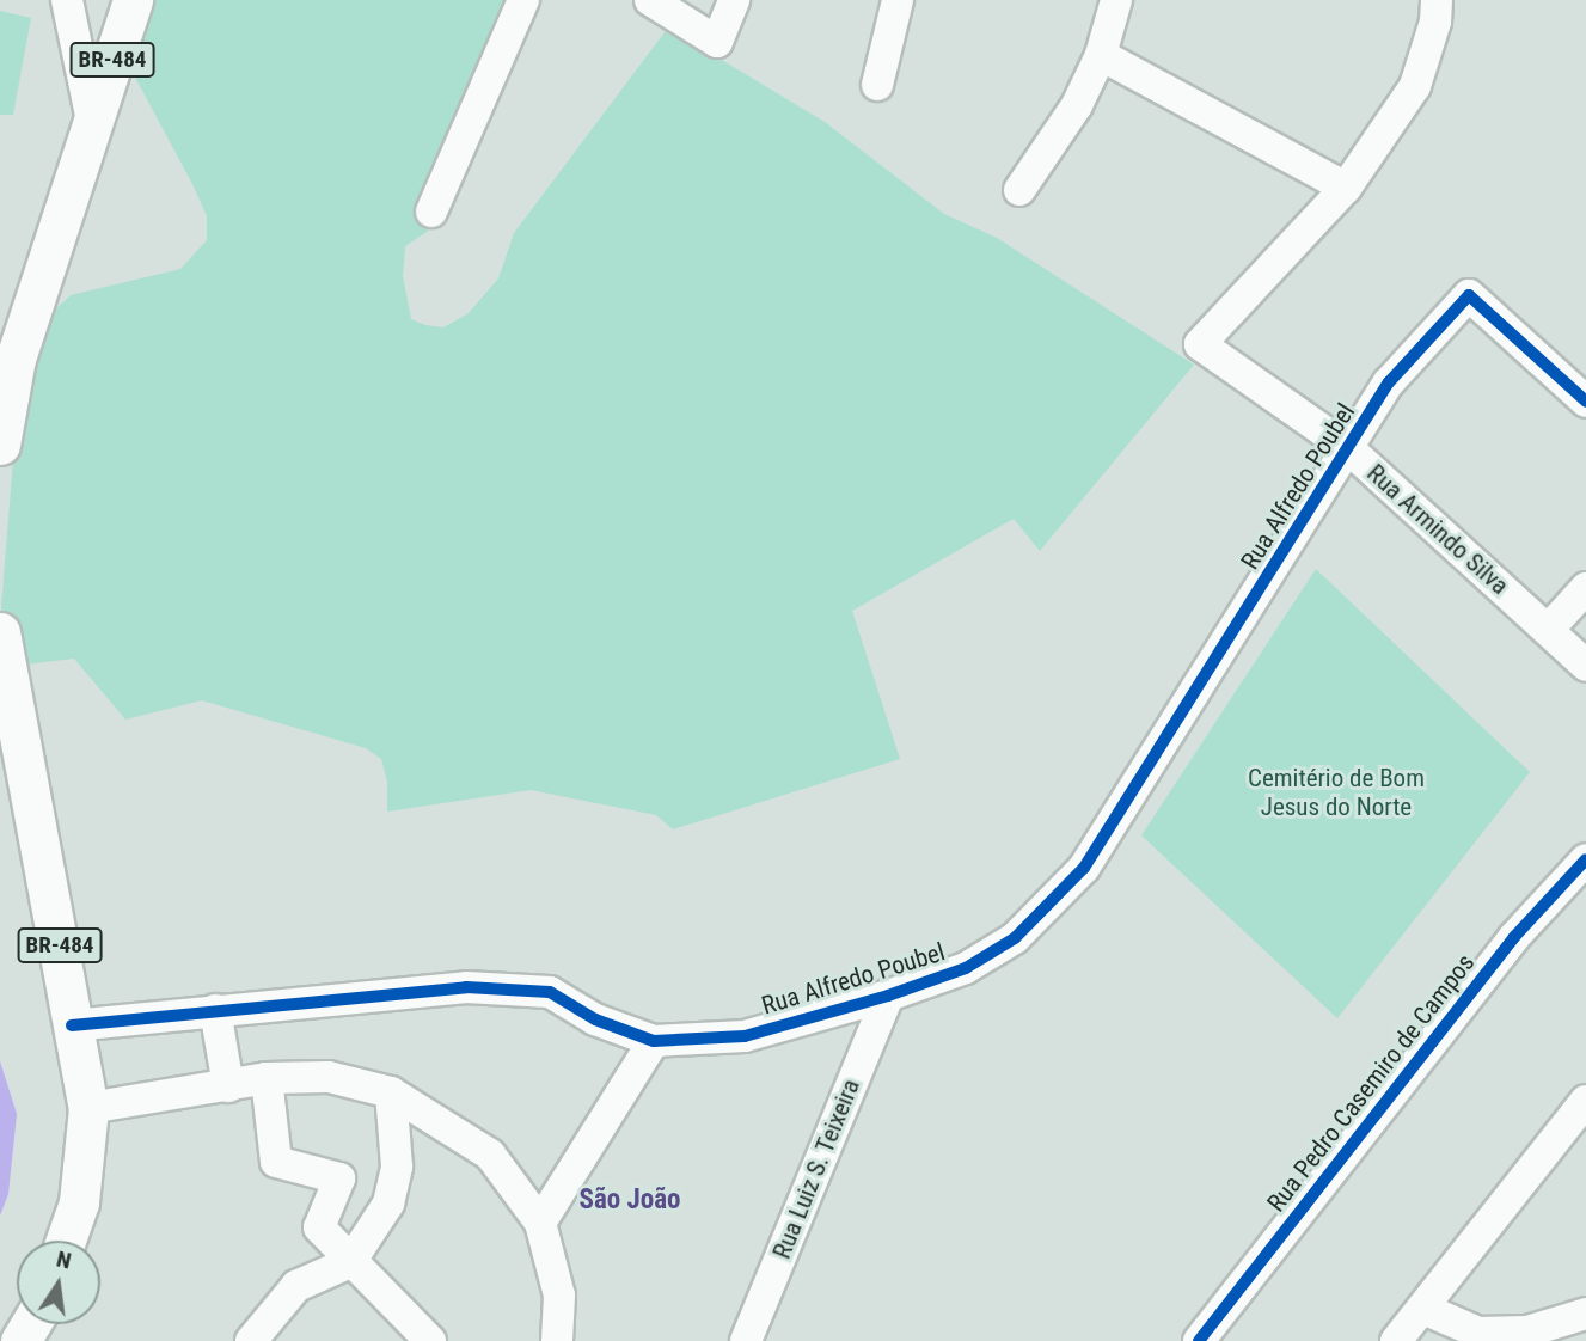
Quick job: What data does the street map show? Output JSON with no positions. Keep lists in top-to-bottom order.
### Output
{
  "streets": {
    "main road": ["BR-484"],
    "street": [
      "Rua Alfredo Poubel",
      "Rua Armindo Silva",
      "Rua Pedro Casemiro de Campos",
      "Rua Luiz S. Teixeira"
    ]
  },
  "crossings": [
    ["BR-484", "Rua Alfredo Poubel"],
    ["Rua Alfredo Poubel", "Rua Armindo Silva"],
    ["Rua Alfredo Poubel", "Rua Luiz S. Teixeira"]
  ],
  "districts": ["São João"],
  "parks": ["Cemitério de Bom Jesus do Norte"],
  "north": "top"
}
